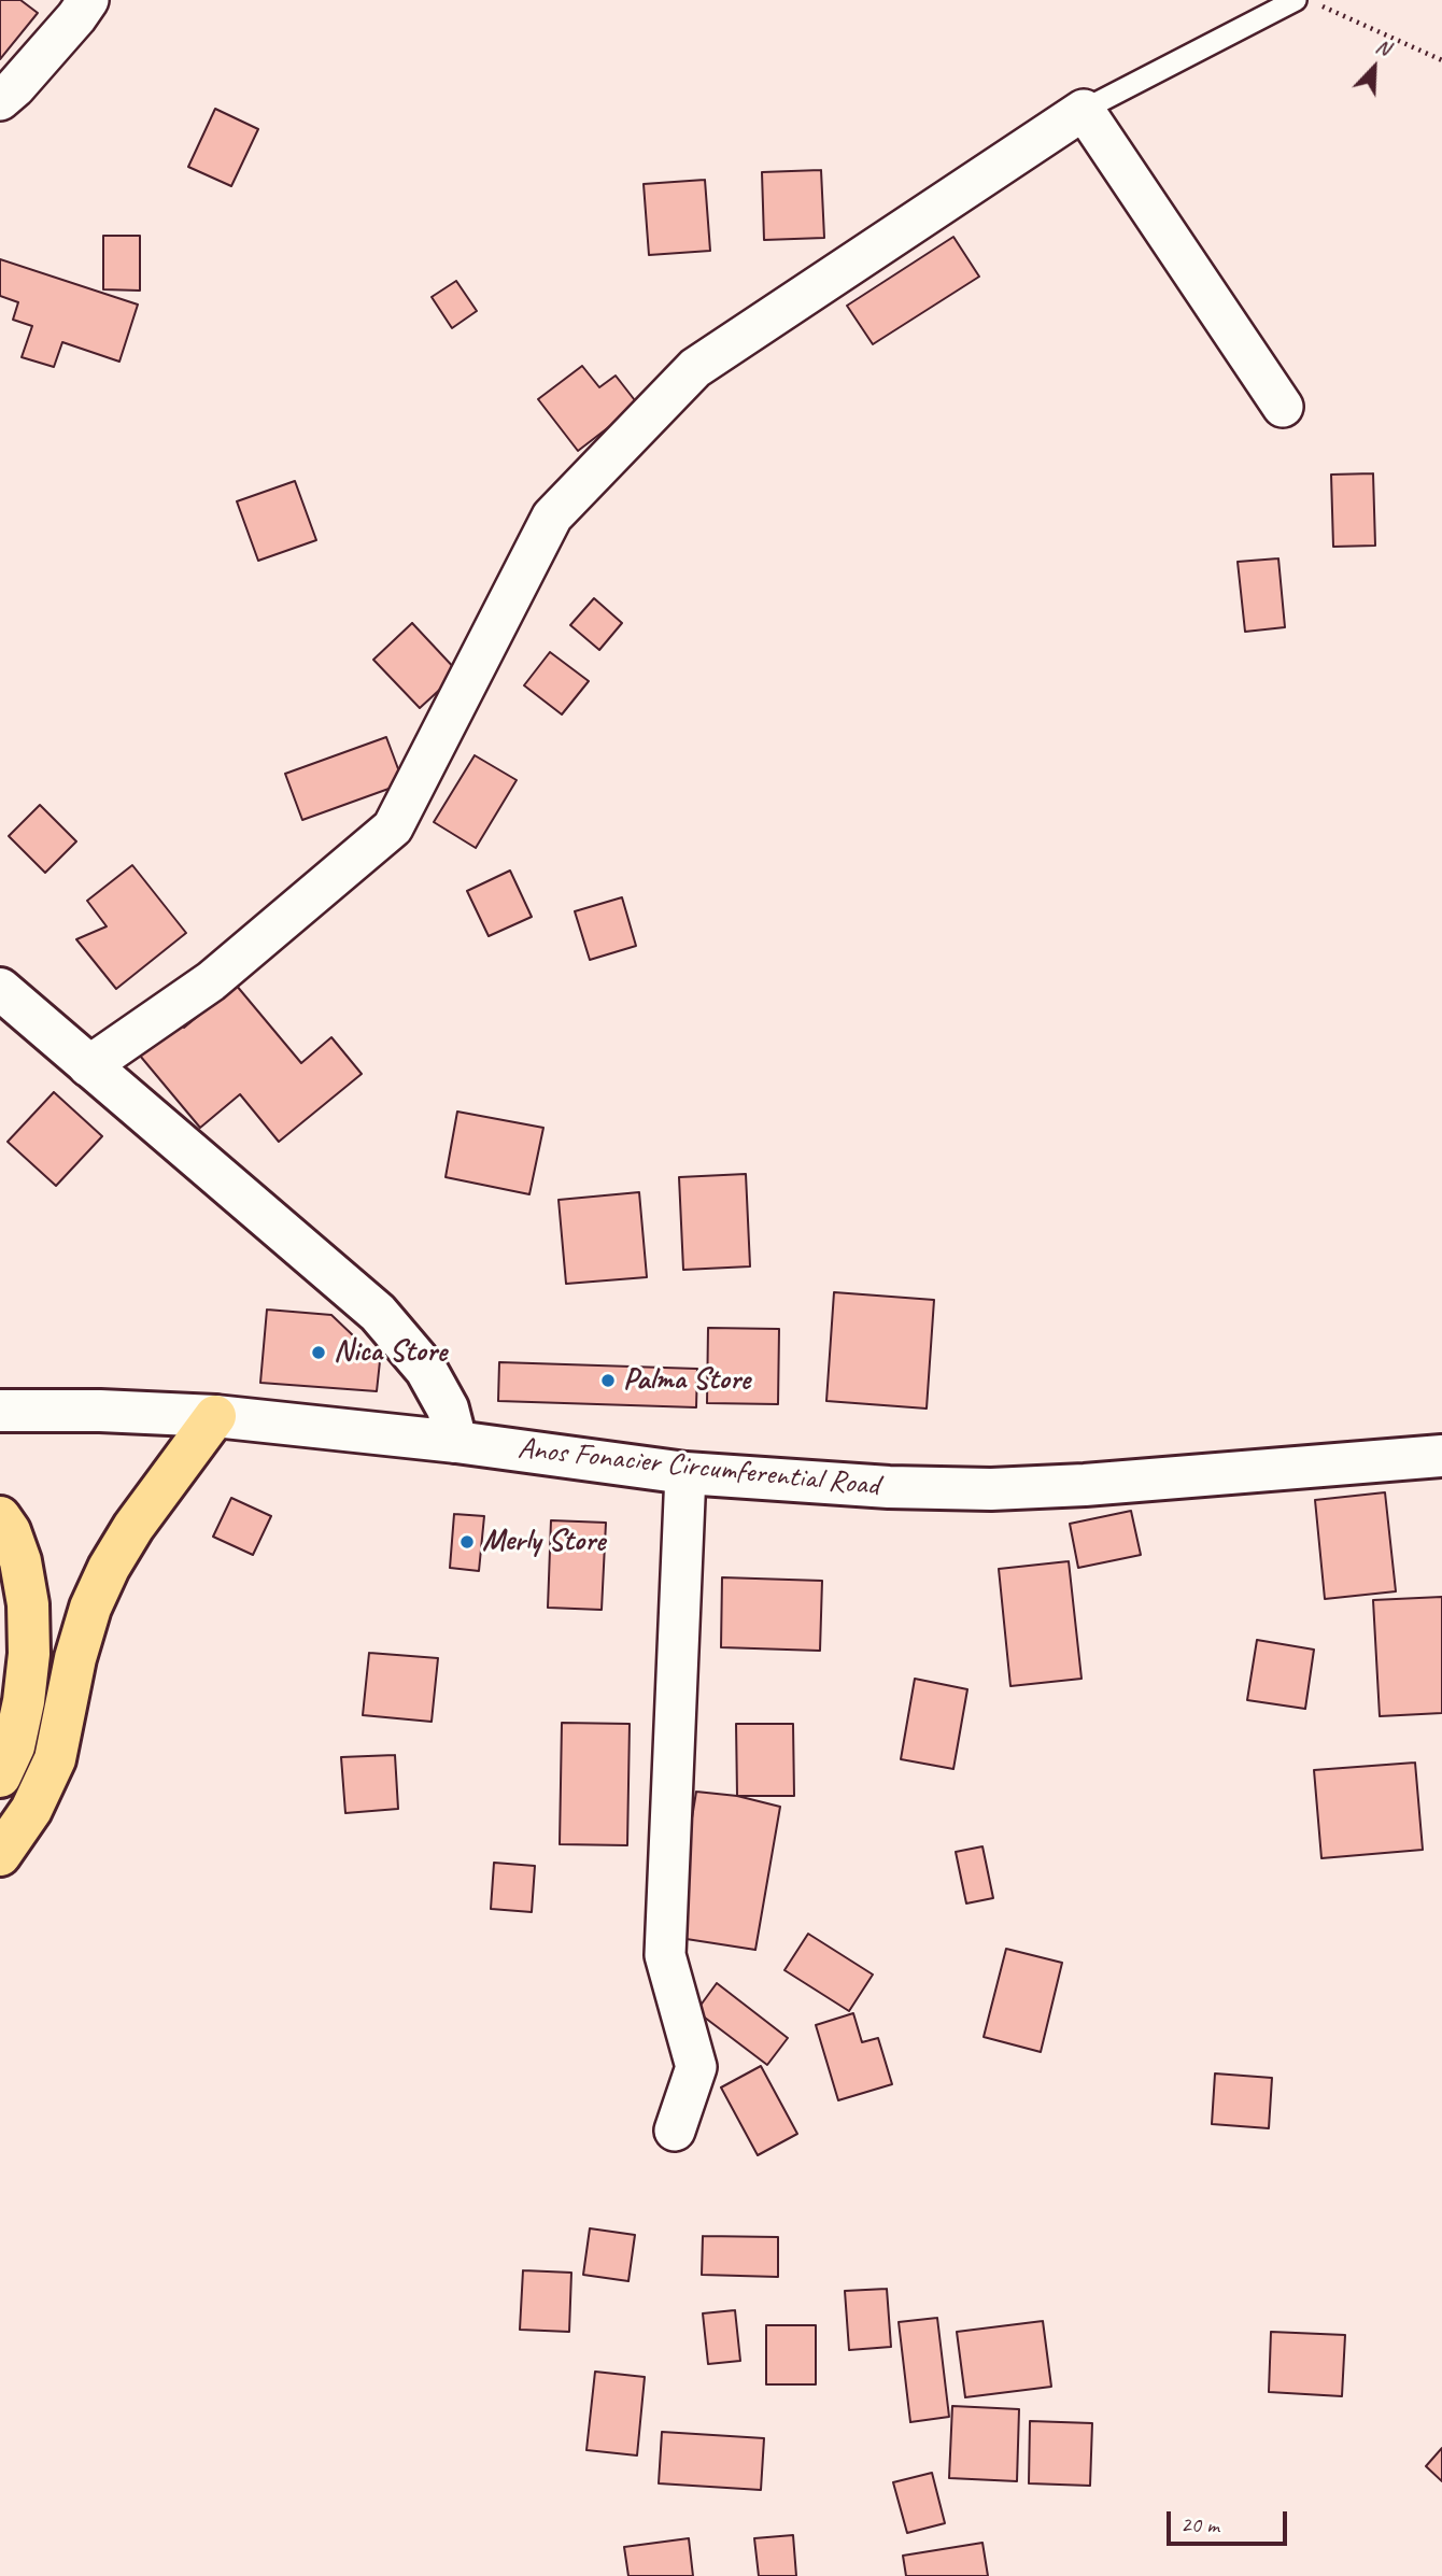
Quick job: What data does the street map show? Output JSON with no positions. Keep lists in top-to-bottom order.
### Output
{
  "streets": {
    "main road": ["Anos Fonacier Circumferential Road"]
  },
  "places": ["Nica Store", "Palma Store", "Merly Store"],
  "scale_bar": "20 m",
  "north": "top right"
}
